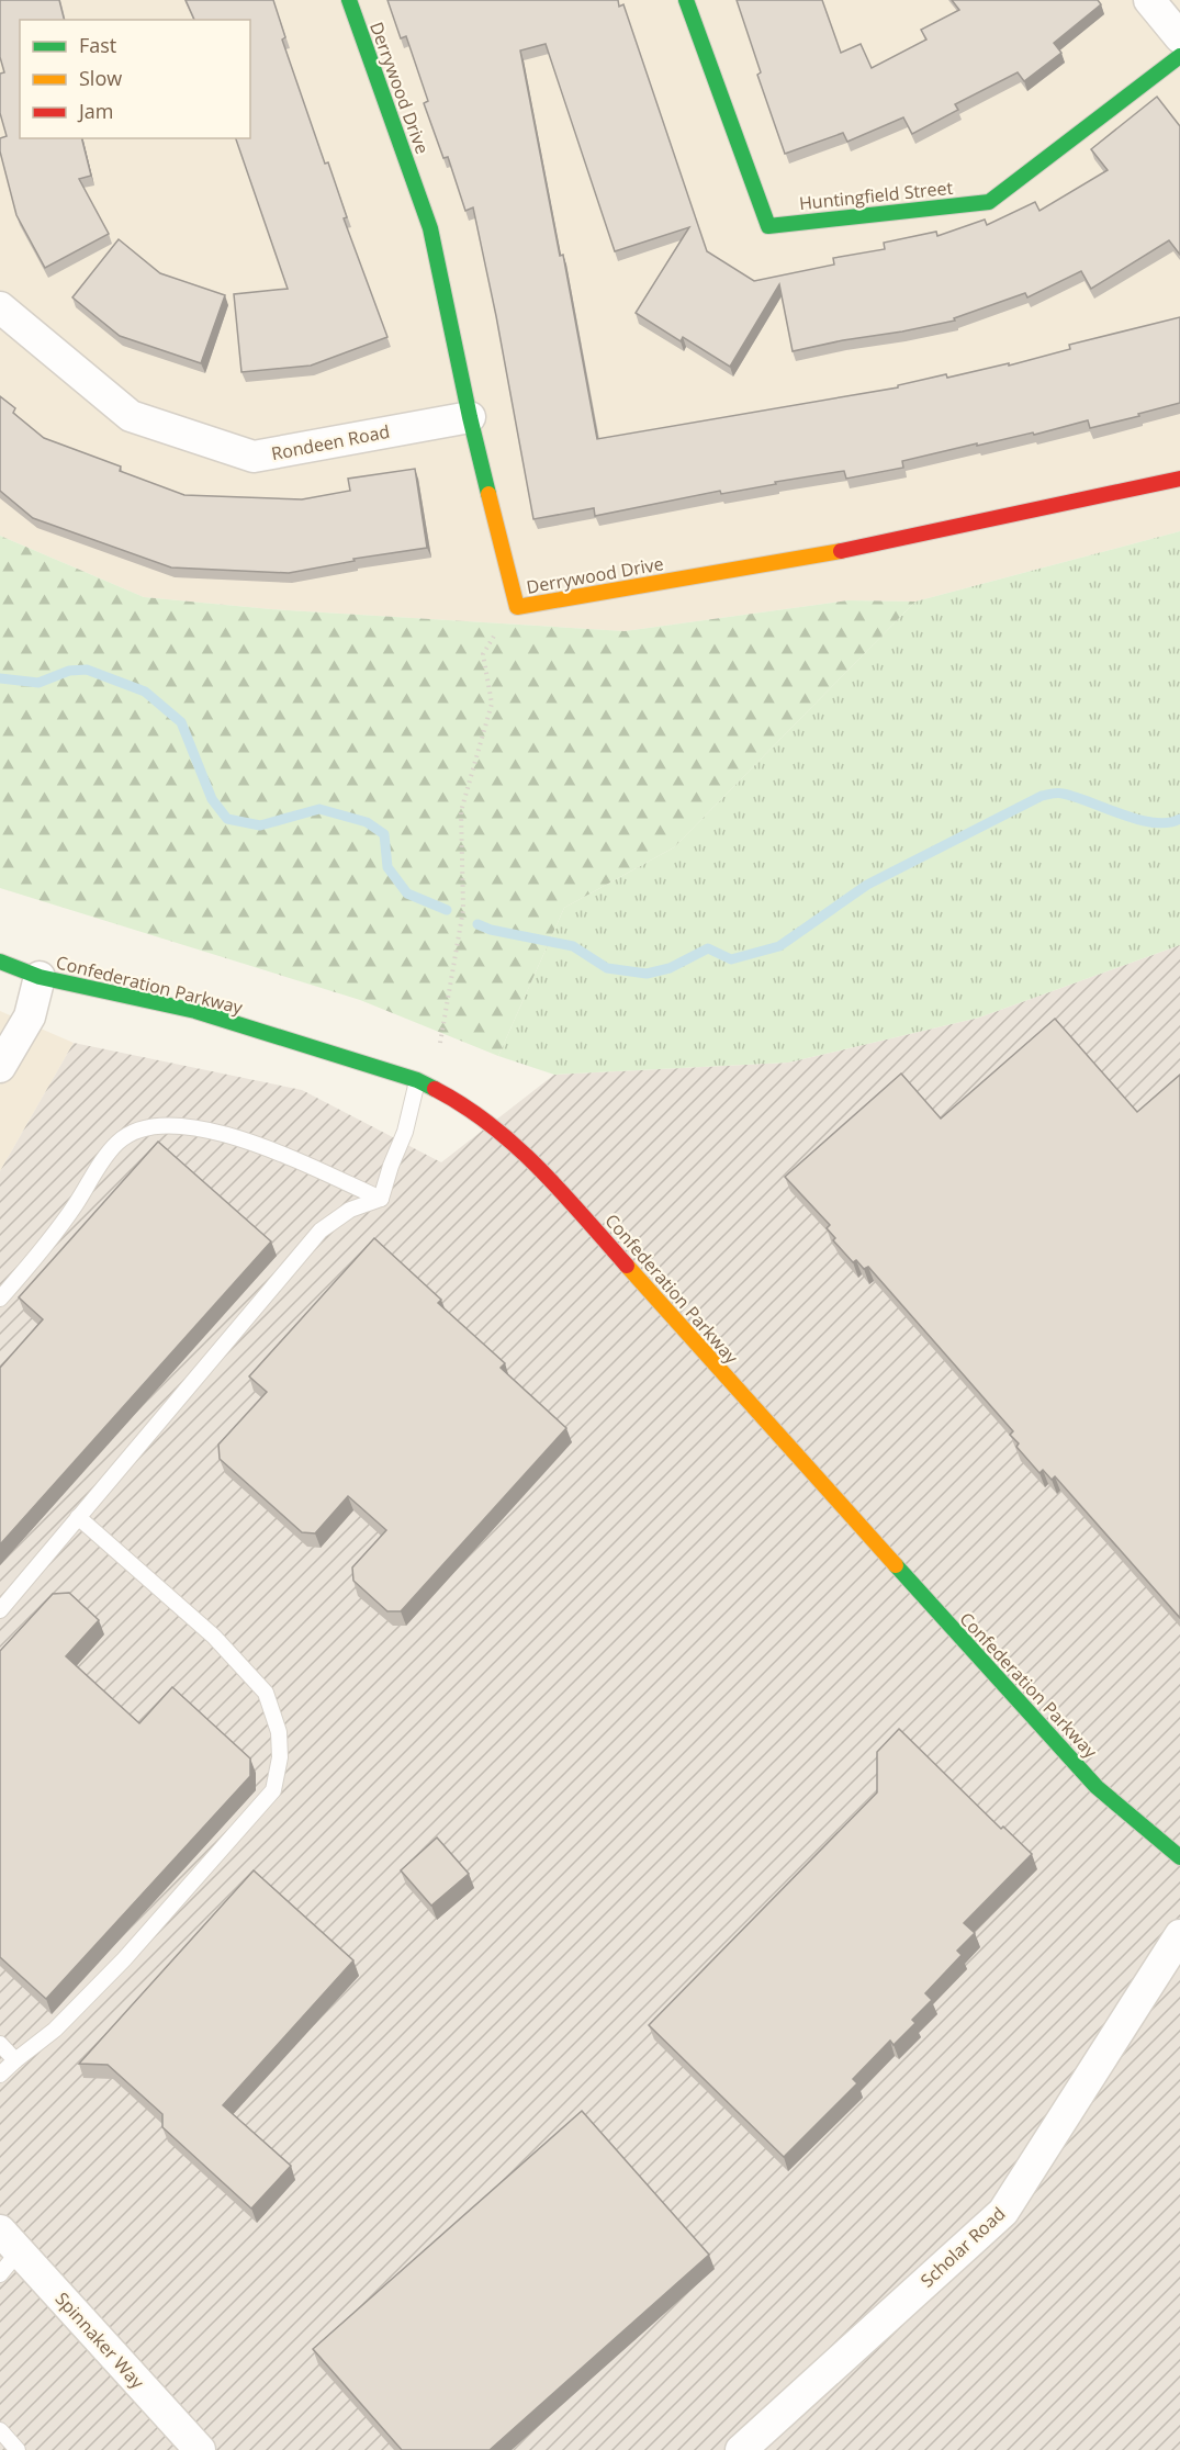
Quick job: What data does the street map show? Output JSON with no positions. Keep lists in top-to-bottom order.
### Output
{
  "streets": {
    "street": [
      "Derrywood Drive",
      "Huntingfield Street",
      "Rondeen Road",
      "Confederation Parkway",
      "Scholar Road",
      "Spinnaker Way"
    ]
  },
  "crossings": [
    ["Derrywood Drive", "Rondeen Road"]
  ],
  "legend": ["Fast", "Slow", "Jam"]
}
